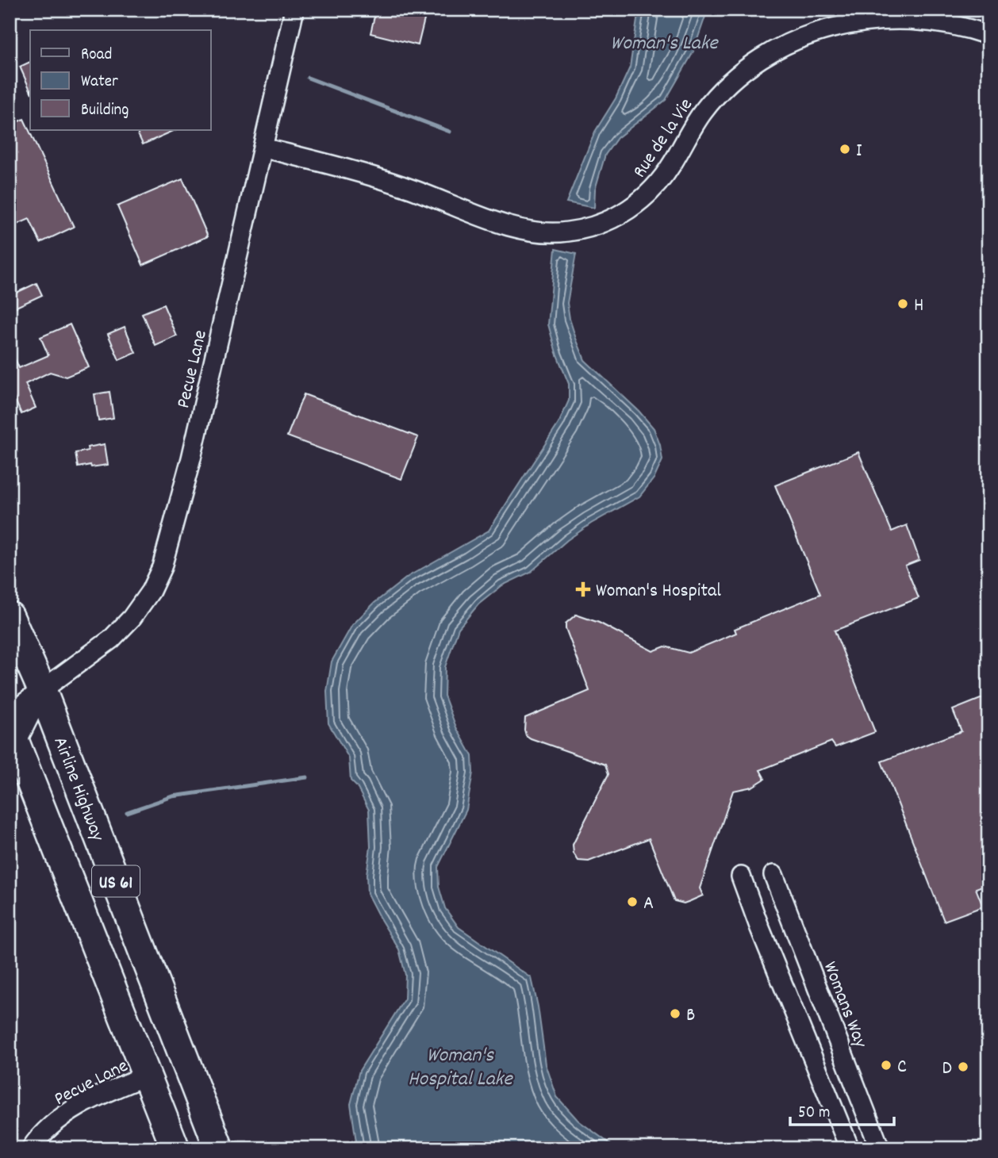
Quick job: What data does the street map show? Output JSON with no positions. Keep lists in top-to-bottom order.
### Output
{
  "streets": {
    "highway": ["Airline Highway", "US 61"],
    "street": ["Rue de la Vie", "Pecue Lane", "Womans Way"]
  },
  "crossings": [
    ["Rue de la Vie", "Pecue Lane"],
    ["Pecue Lane", "Airline Highway"],
    ["Pecue Lane", "US 61"]
  ],
  "water": ["Woman's Lake", "Woman's Hospital Lake"],
  "places": {
    "other": [
      "I",
      "H",
      "A",
      "B",
      "C",
      "D"
    ],
    "health": ["Woman's Hospital"]
  },
  "legend": ["Road", "Water", "Building"],
  "scale_bar": "50 m"
}
